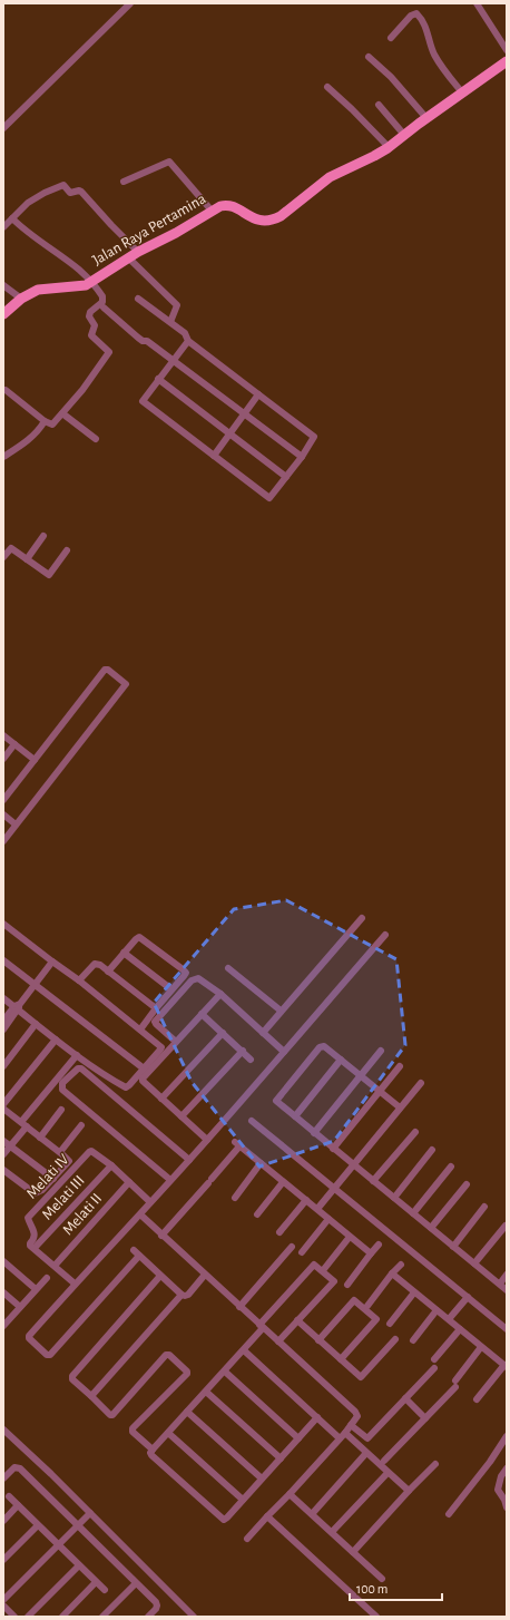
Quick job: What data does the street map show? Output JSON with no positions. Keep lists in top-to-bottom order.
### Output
{
  "streets": {
    "main road": ["Jalan Raya Pertamina"],
    "street": ["Melati IV", "Melati III", "Melati II"]
  },
  "crossings": [
    ["Melati IV", "Melati III"]
  ],
  "scale_bar": "100 m"
}
